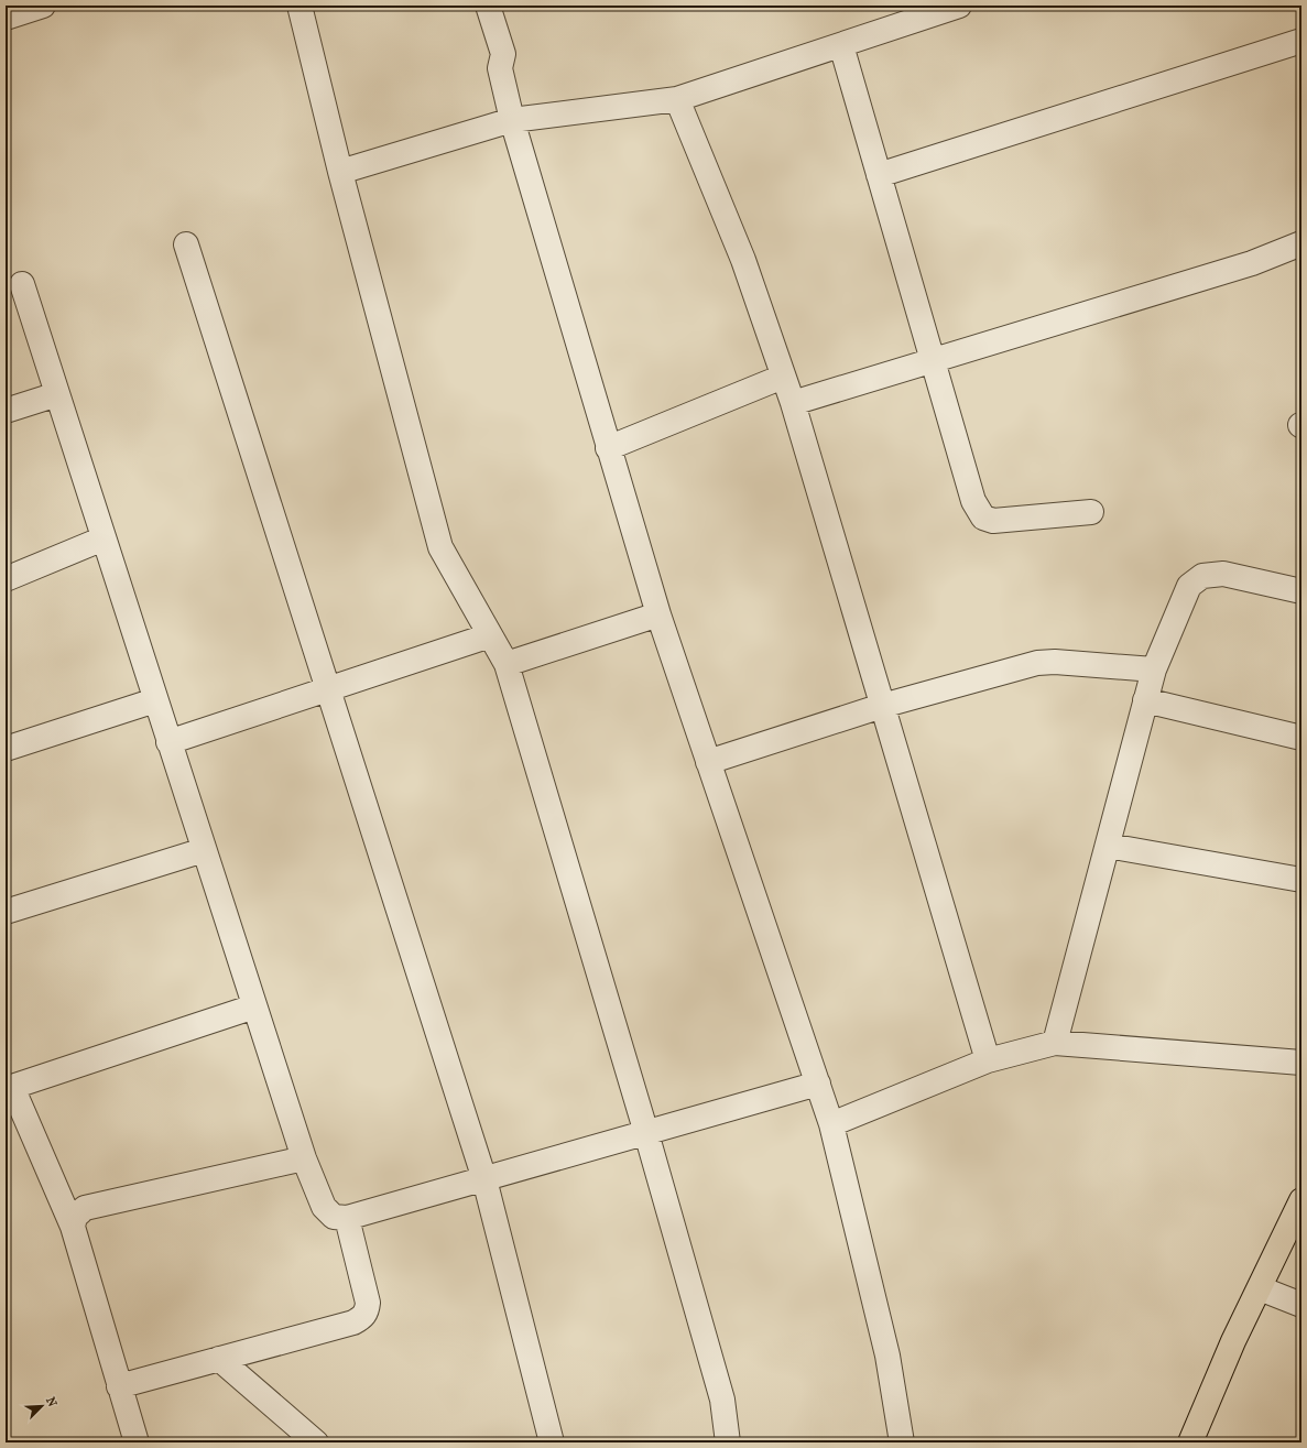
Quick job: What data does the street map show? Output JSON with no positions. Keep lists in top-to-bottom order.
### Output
{
  "north": "top right"
}
